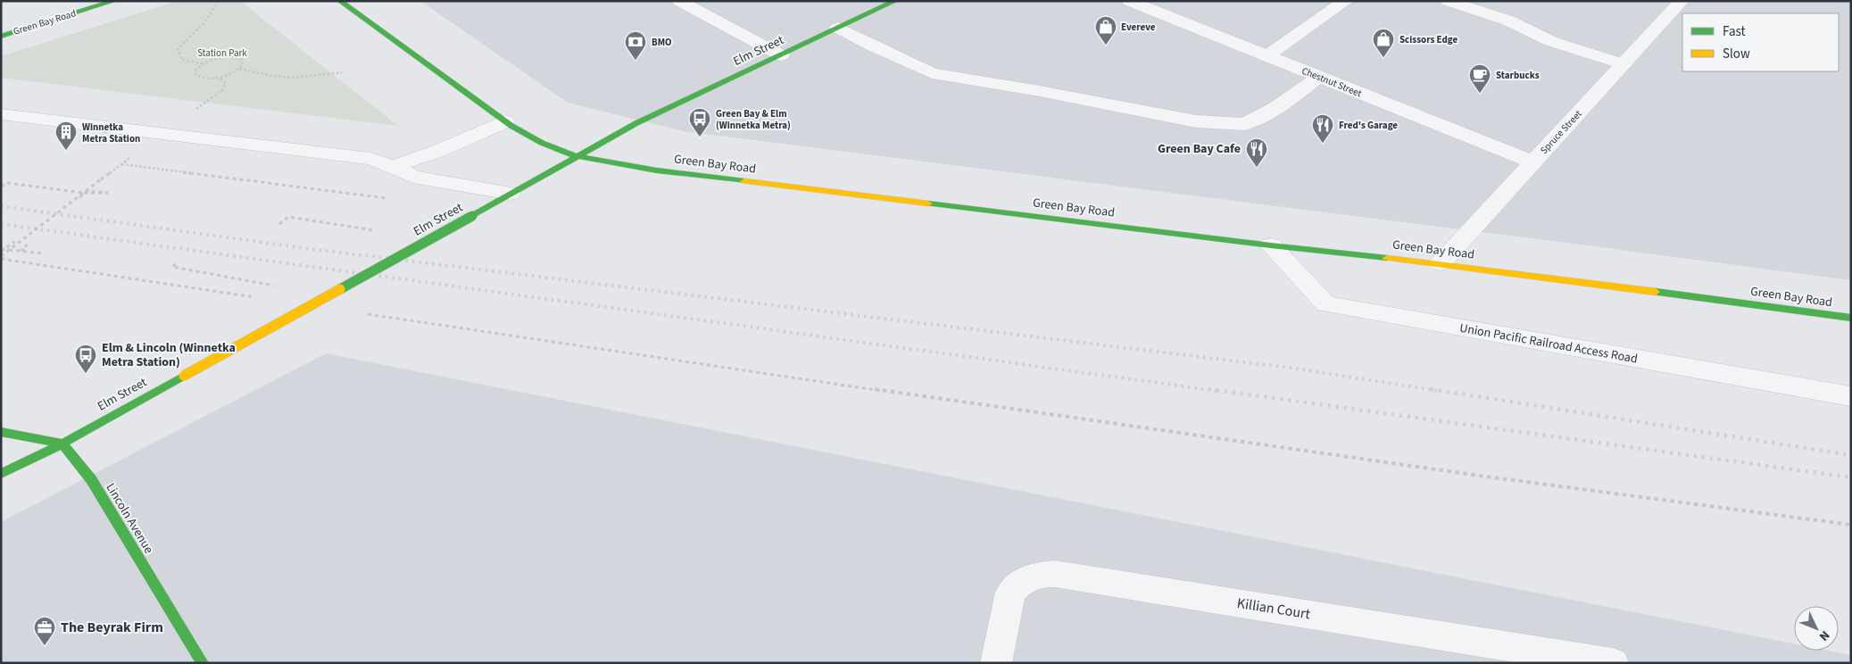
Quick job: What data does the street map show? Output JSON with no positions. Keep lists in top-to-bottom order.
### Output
{
  "streets": {
    "main road": ["Green Bay Road", "Elm Street", "Lincoln Avenue"],
    "street": [
      "Chestnut Street",
      "Spruce Street",
      "Union Pacific Railroad Access Road",
      "Killian Court"
    ]
  },
  "crossings": [
    ["Green Bay Road", "Elm Street"],
    ["Green Bay Road", "Spruce Street"],
    ["Green Bay Road", "Union Pacific Railroad Access Road"],
    ["Elm Street", "Lincoln Avenue"],
    ["Chestnut Street", "Spruce Street"]
  ],
  "parks": ["Station Park"],
  "places": {
    "shop": ["Evereve", "Scissors Edge"],
    "bank": ["BMO"],
    "cafe": ["Starbucks"],
    "bus stop": ["Green Bay & Elm (Winnetka Metra)", "Elm & Lincoln (Winnetka Metra Station)"],
    "restaurant": ["Fred's Garage", "Green Bay Cafe"],
    "building": ["Winnetka Metra Station"],
    "office": ["The Beyrak Firm"]
  },
  "legend": ["Fast", "Slow"],
  "north": "bottom right"
}
